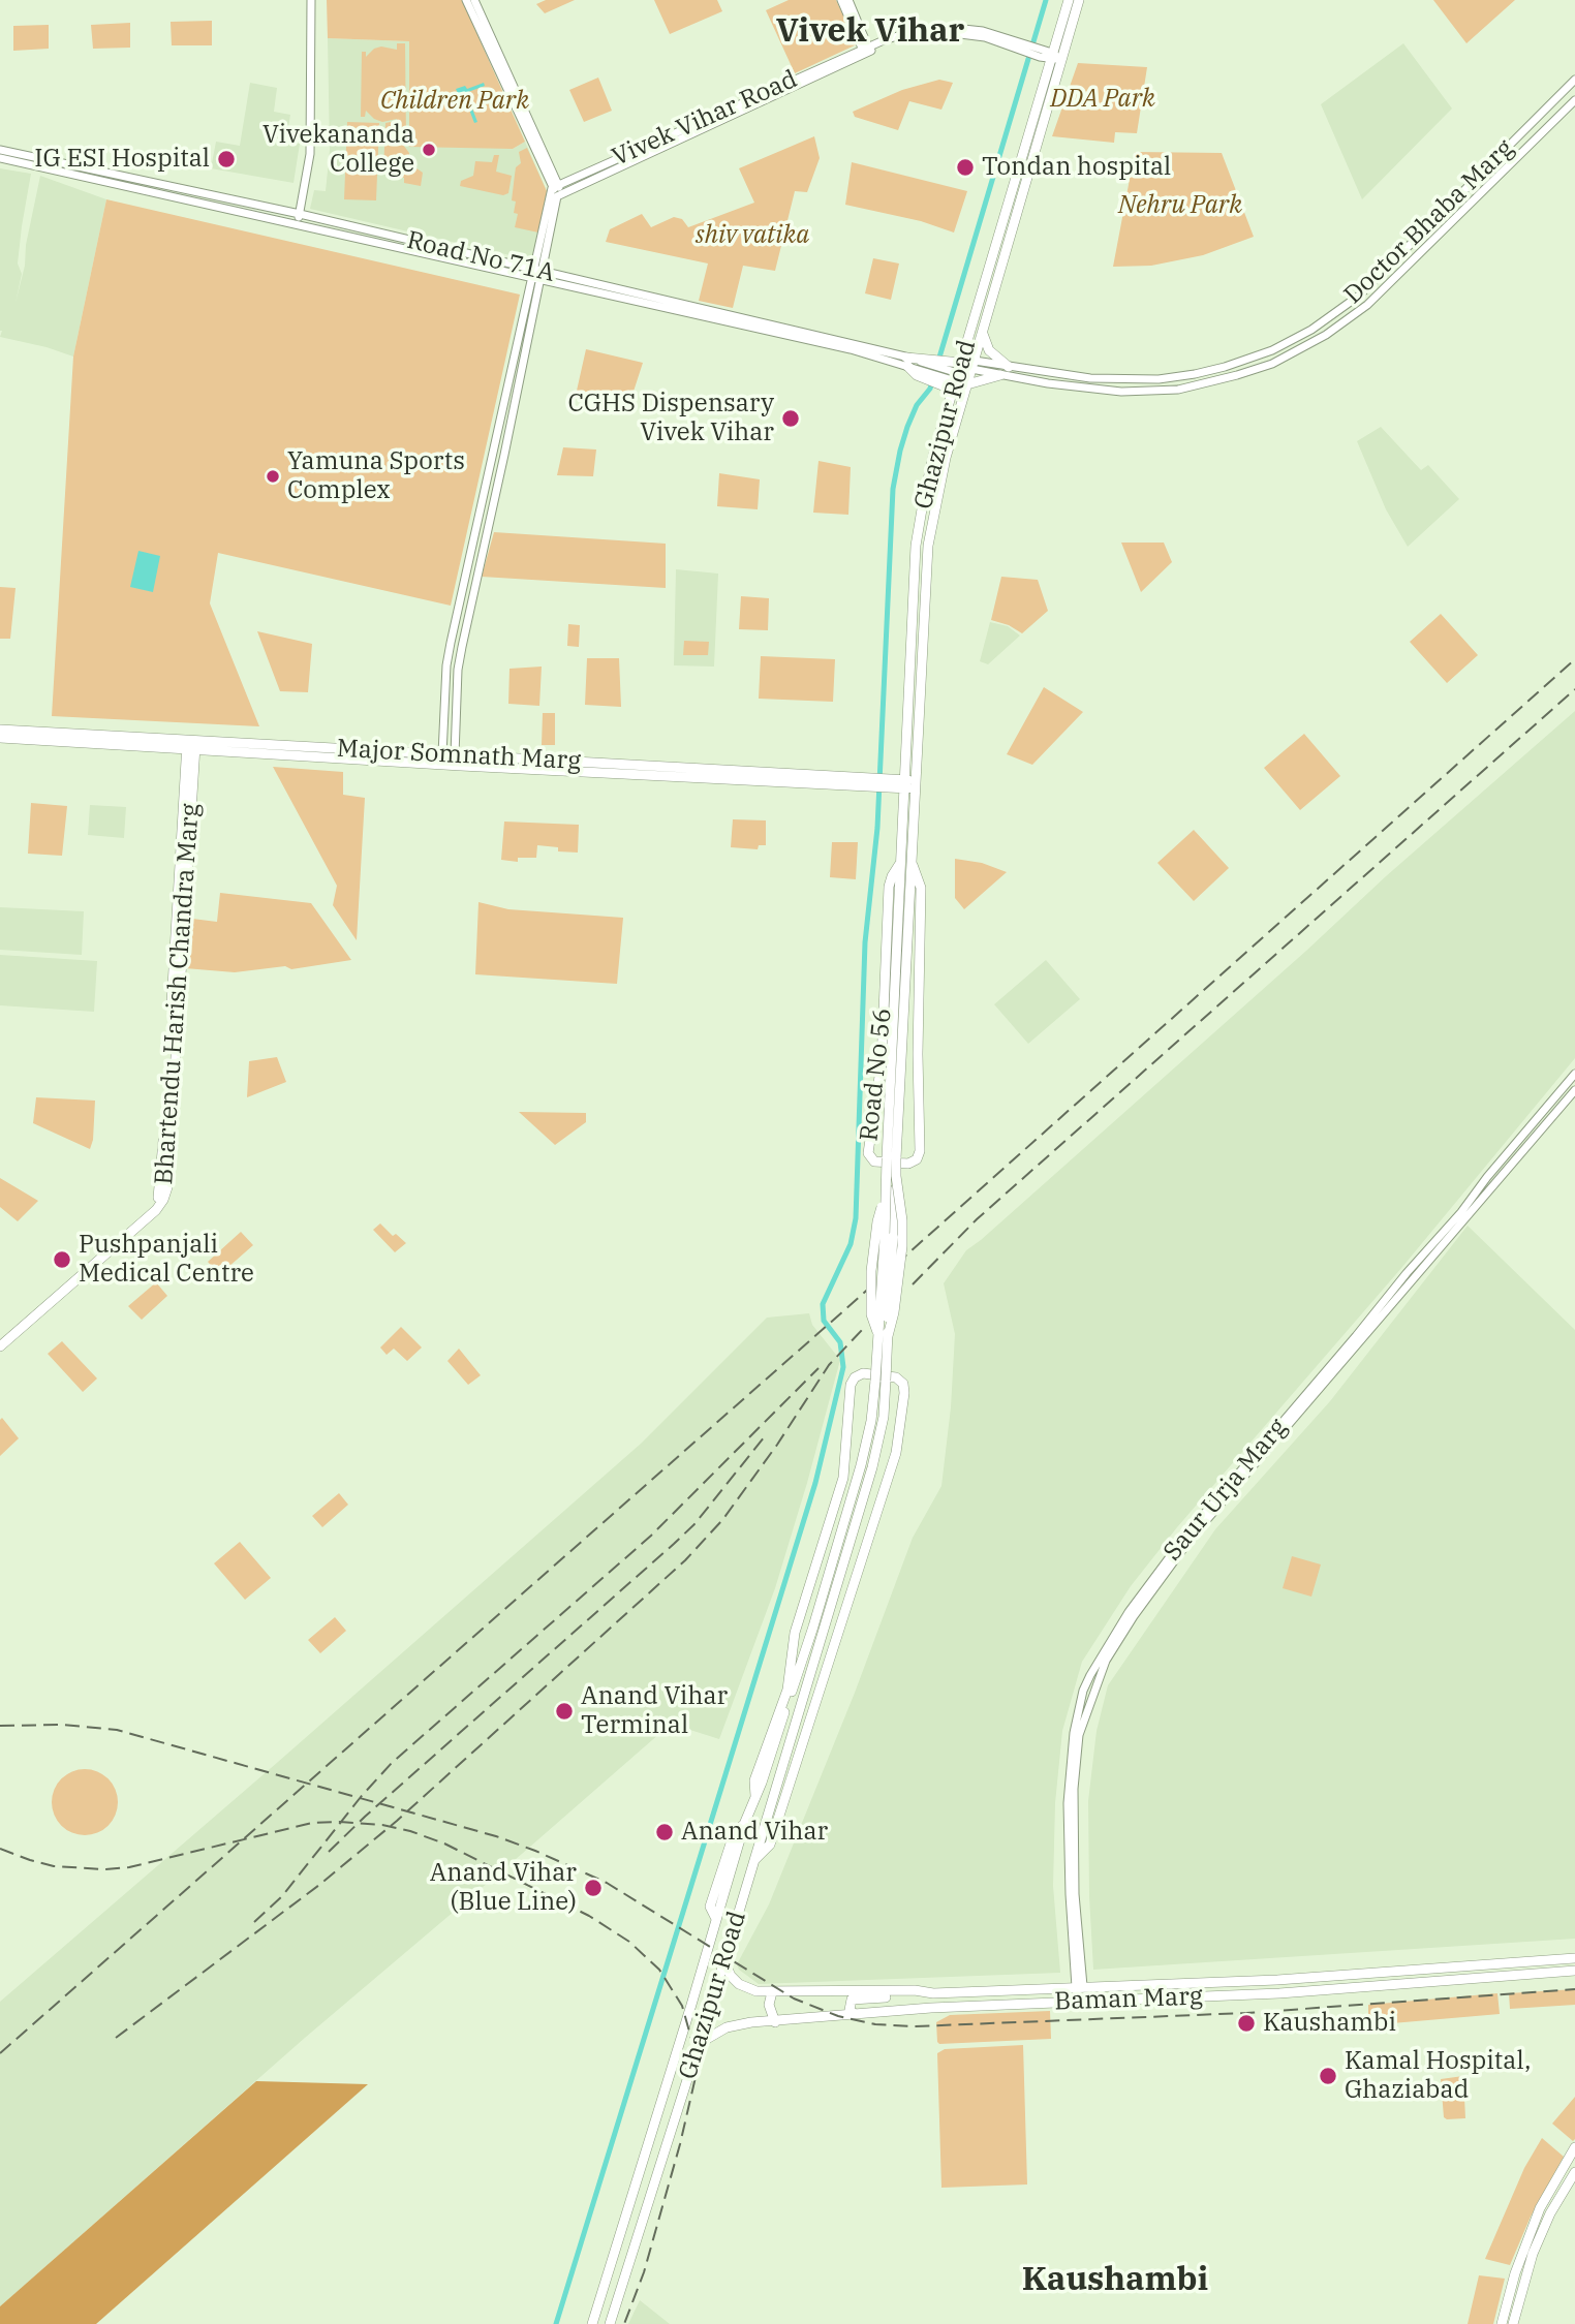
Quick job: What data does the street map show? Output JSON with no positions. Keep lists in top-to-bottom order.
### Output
{
  "streets": {
    "main road": [
      "Ghazipur Road",
      "Major Somnath Marg",
      "Bhartendu Harish Chandra Marg",
      "Road No 56",
      "Baman Marg"
    ],
    "street": [
      "Vivek Vihar Road",
      "Doctor Bhaba Marg",
      "Road No 71A",
      "Saur Urja Marg"
    ]
  },
  "crossings": [
    ["Vivek Vihar Road", "Ghazipur Road"],
    ["Doctor Bhaba Marg", "Ghazipur Road"],
    ["Ghazipur Road", "Major Somnath Marg"],
    ["Ghazipur Road", "Road No 56"],
    ["Ghazipur Road", "Baman Marg"],
    ["Major Somnath Marg", "Bhartendu Harish Chandra Marg"],
    ["Saur Urja Marg", "Baman Marg"]
  ],
  "districts": ["Vivek Vihar", "Kaushambi"],
  "parks": [
    "DDA Park",
    "Children Park",
    "Nehru Park",
    "shiv vatika"
  ],
  "places": [
    "Vivekananda College",
    "IG ESI Hospital",
    "Tondan hospital",
    "CGHS Dispensary Vivek Vihar",
    "Yamuna Sports Complex",
    "Pushpanjali Medical Centre",
    "Anand Vihar Terminal",
    "Anand Vihar",
    "Anand Vihar (Blue Line)",
    "Kaushambi",
    "Kamal Hospital, Ghaziabad"
  ]
}
